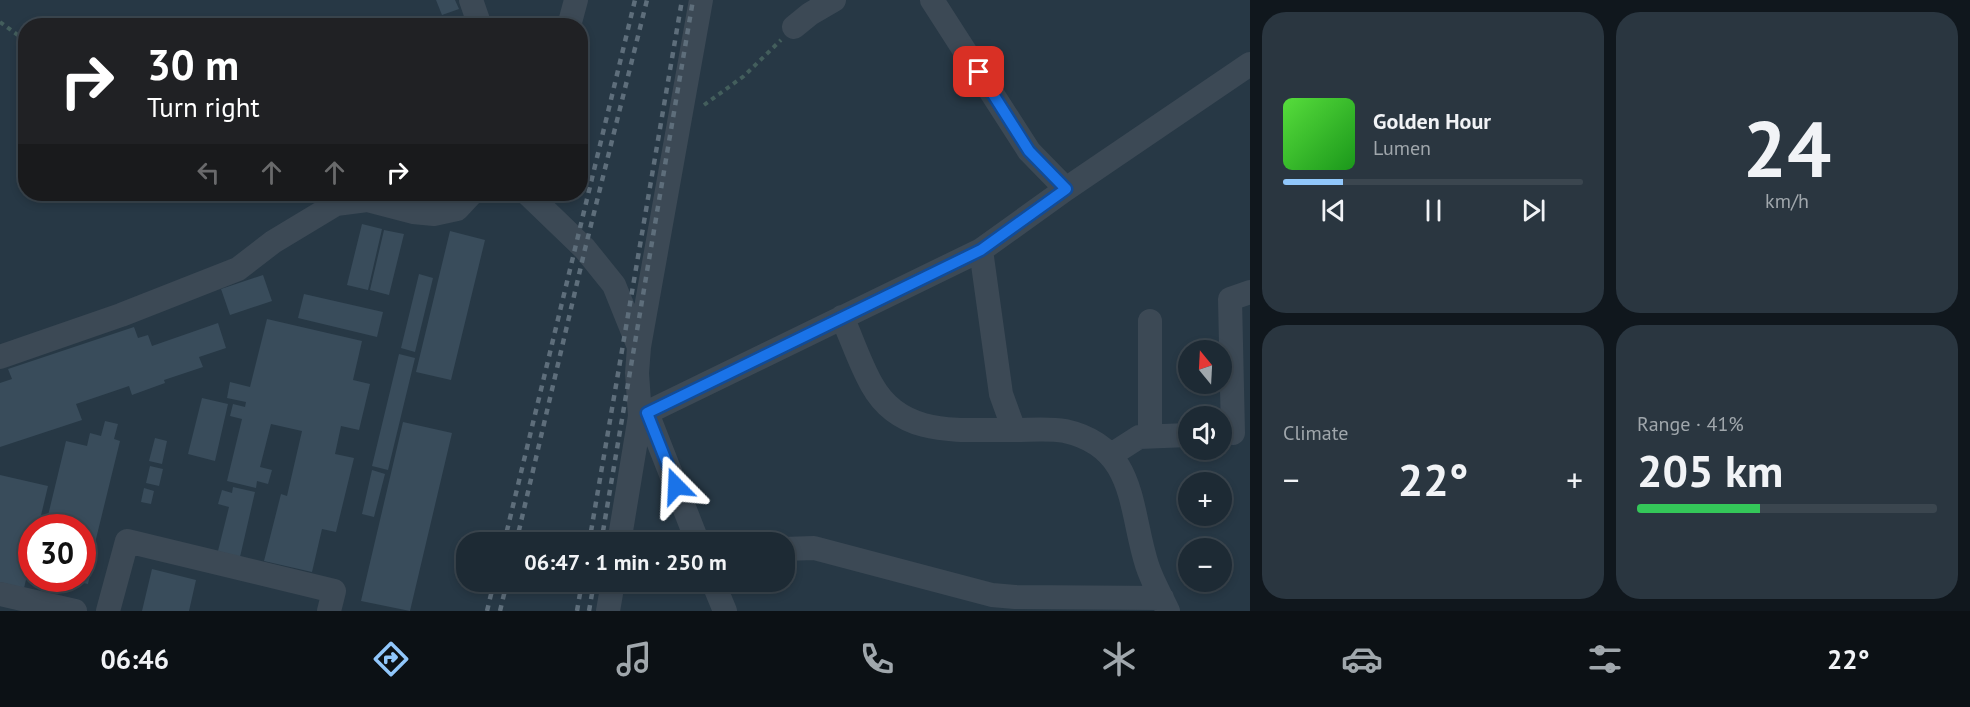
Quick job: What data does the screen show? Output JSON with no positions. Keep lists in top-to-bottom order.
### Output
{
  "north": "top",
  "page": {
    "tile": [
      ["24", "km/h"],
      "Climate",
      ["Range · 41%", "205 km"]
    ],
    "turn": ["30 m", "Turn right"],
    "song": ["Golden Hour", "Lumen"],
    "map_buttons": ["+", "−"],
    "heat": ["−", "22°", "+"],
    "limit": "30",
    "trip": "06:47 · 1 min · 250 m",
    "tabs": ["06:46", "22°"]
  }
}
